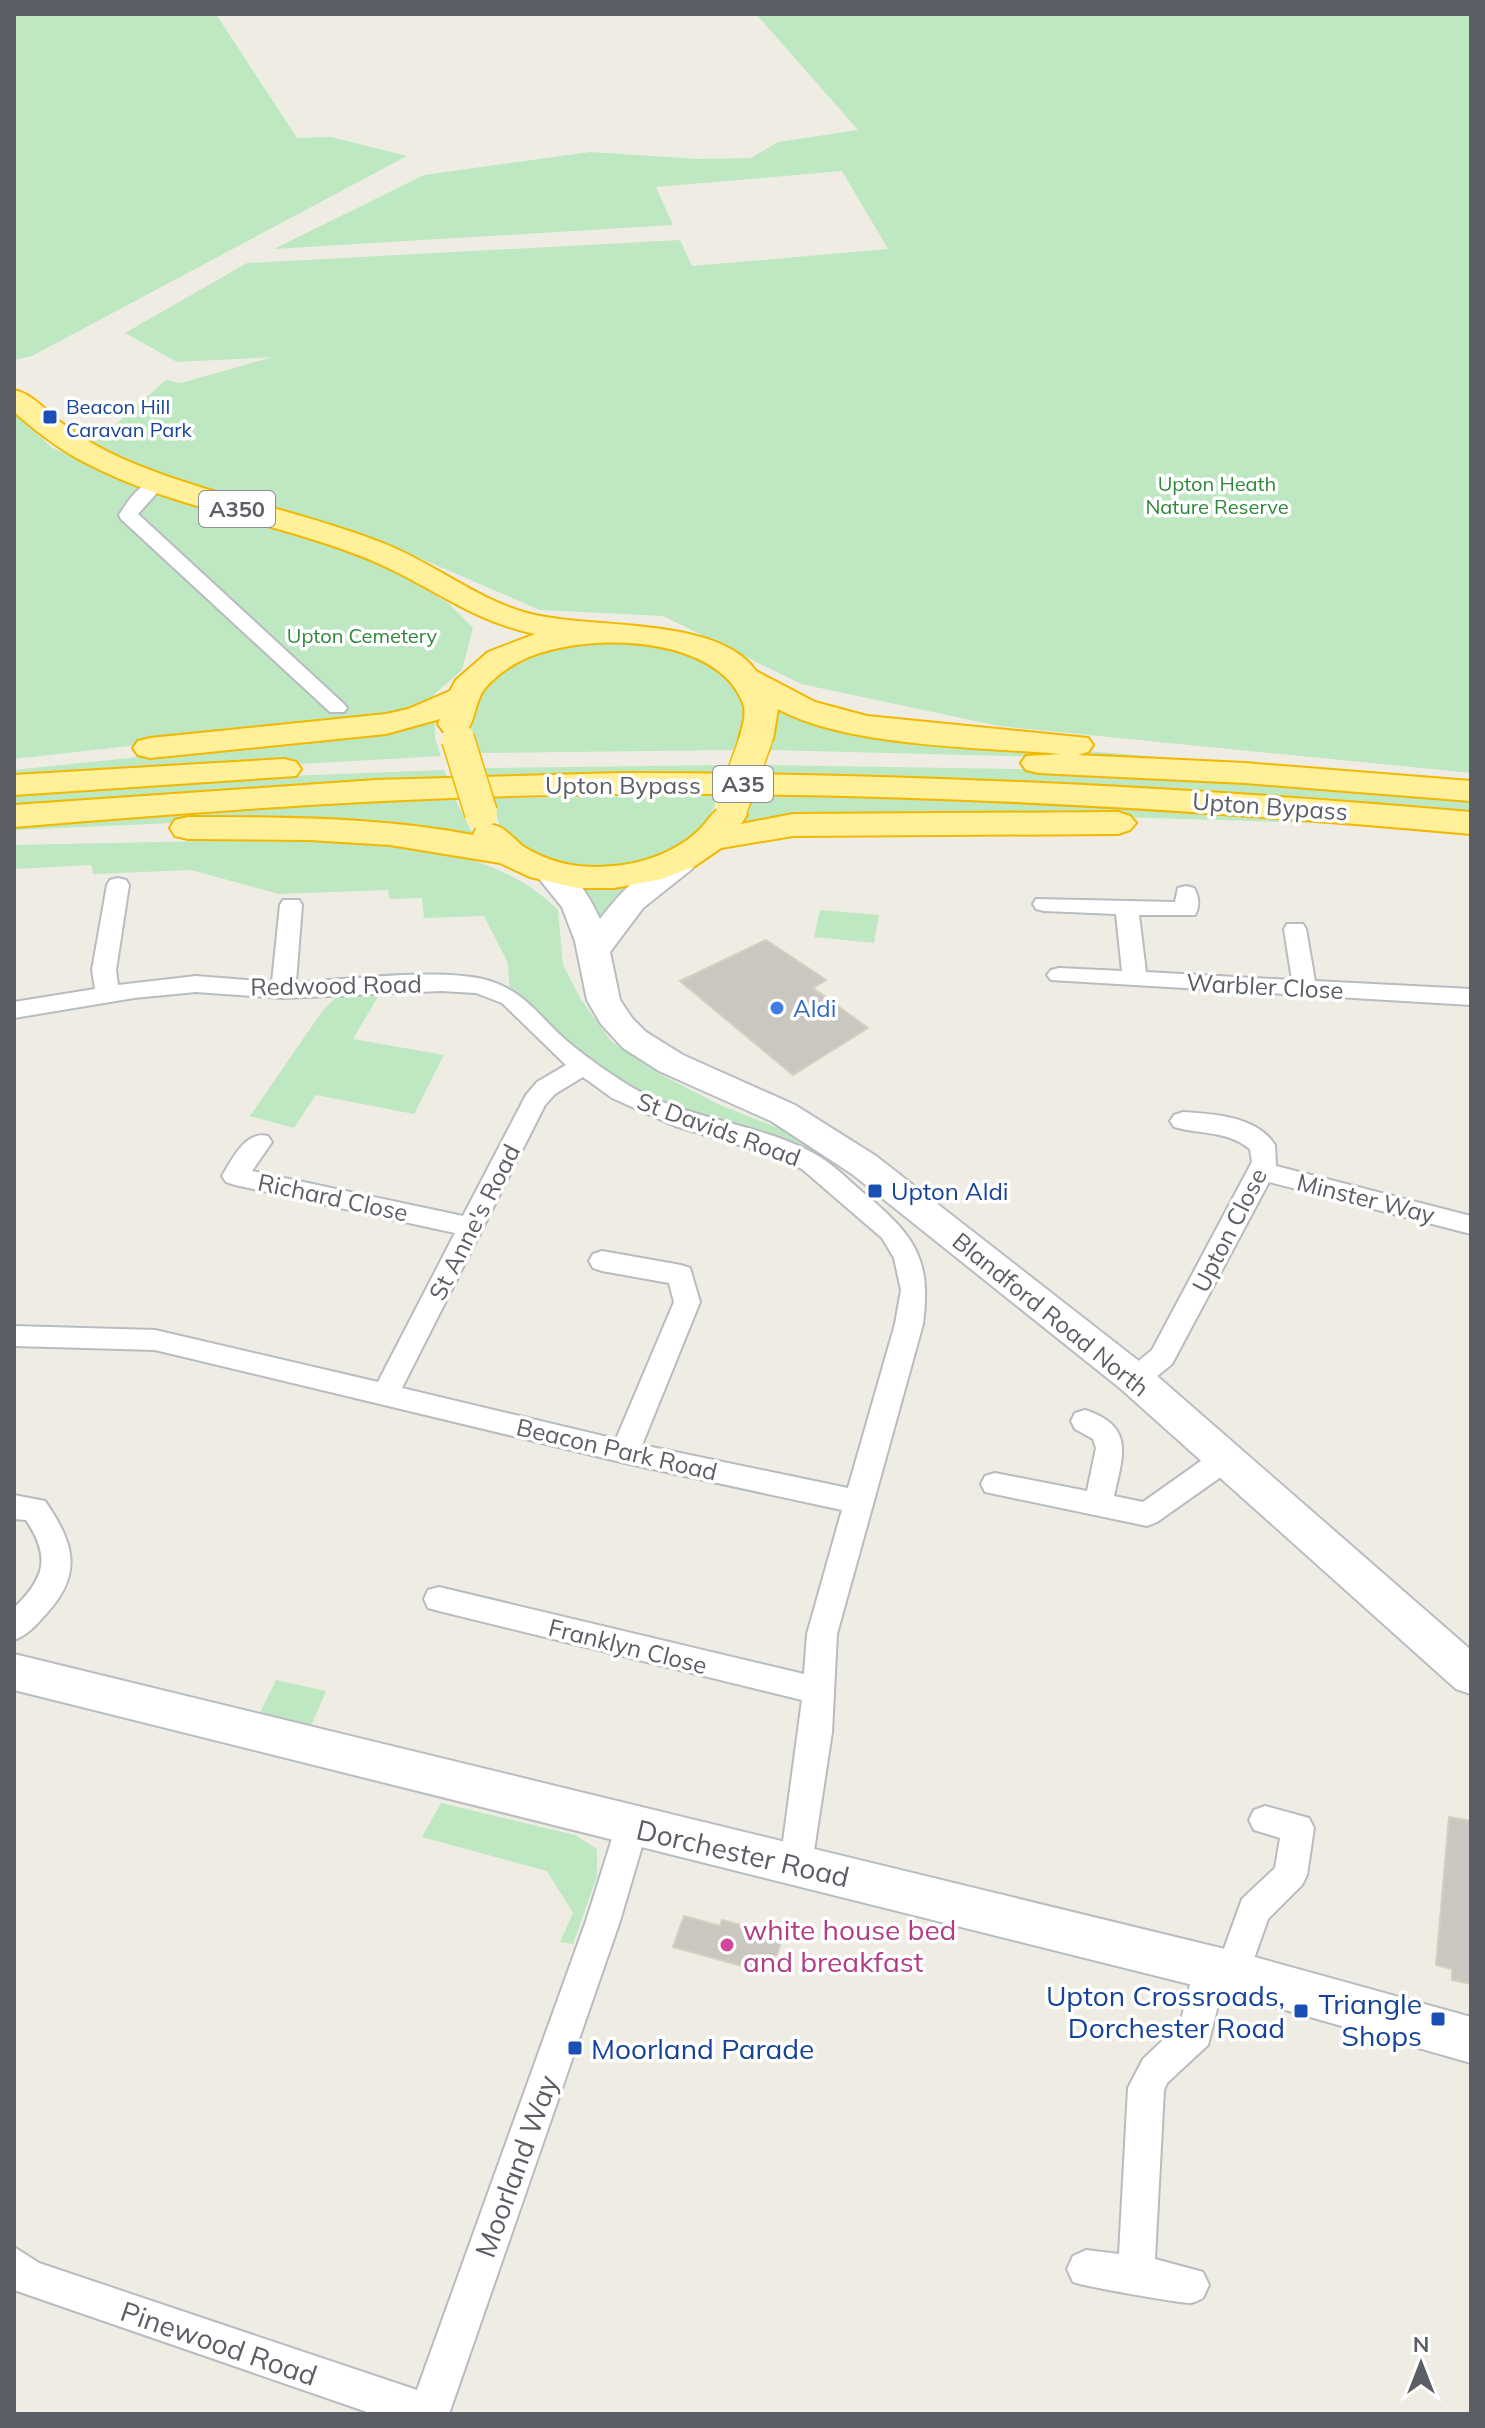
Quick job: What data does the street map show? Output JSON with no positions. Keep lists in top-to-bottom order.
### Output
{
  "streets": {
    "highway": ["A350", "A35", "Upton Bypass"],
    "main road": ["Blandford Road North", "Dorchester Road"],
    "street": [
      "Redwood Road",
      "Warbler Close",
      "St Davids Road",
      "Richard Close",
      "Minster Way",
      "St Anne's Road",
      "Upton Close",
      "Beacon Park Road",
      "Franklyn Close",
      "Moorland Way",
      "Pinewood Road"
    ]
  },
  "crossings": [
    ["A350", "A35"],
    ["A350", "Blandford Road North"],
    ["A35", "Blandford Road North"],
    ["Redwood Road", "St Davids Road"],
    ["Redwood Road", "St Anne's Road"],
    ["St Davids Road", "St Anne's Road"],
    ["St Davids Road", "Beacon Park Road"],
    ["Richard Close", "St Anne's Road"],
    ["Minster Way", "Upton Close"],
    ["St Anne's Road", "Beacon Park Road"],
    ["Upton Close", "Blandford Road North"],
    ["Dorchester Road", "Moorland Way"],
    ["Moorland Way", "Pinewood Road"]
  ],
  "parks": ["Upton Heath Nature Reserve", "Upton Cemetery"],
  "places": {
    "transit": [
      "Beacon Hill Caravan Park",
      "Upton Aldi",
      "Upton Crossroads, Dorchester Road",
      "Triangle Shops",
      "Moorland Parade"
    ],
    "other": ["Aldi", "white house bed and breakfast"]
  },
  "north": "top"
}
